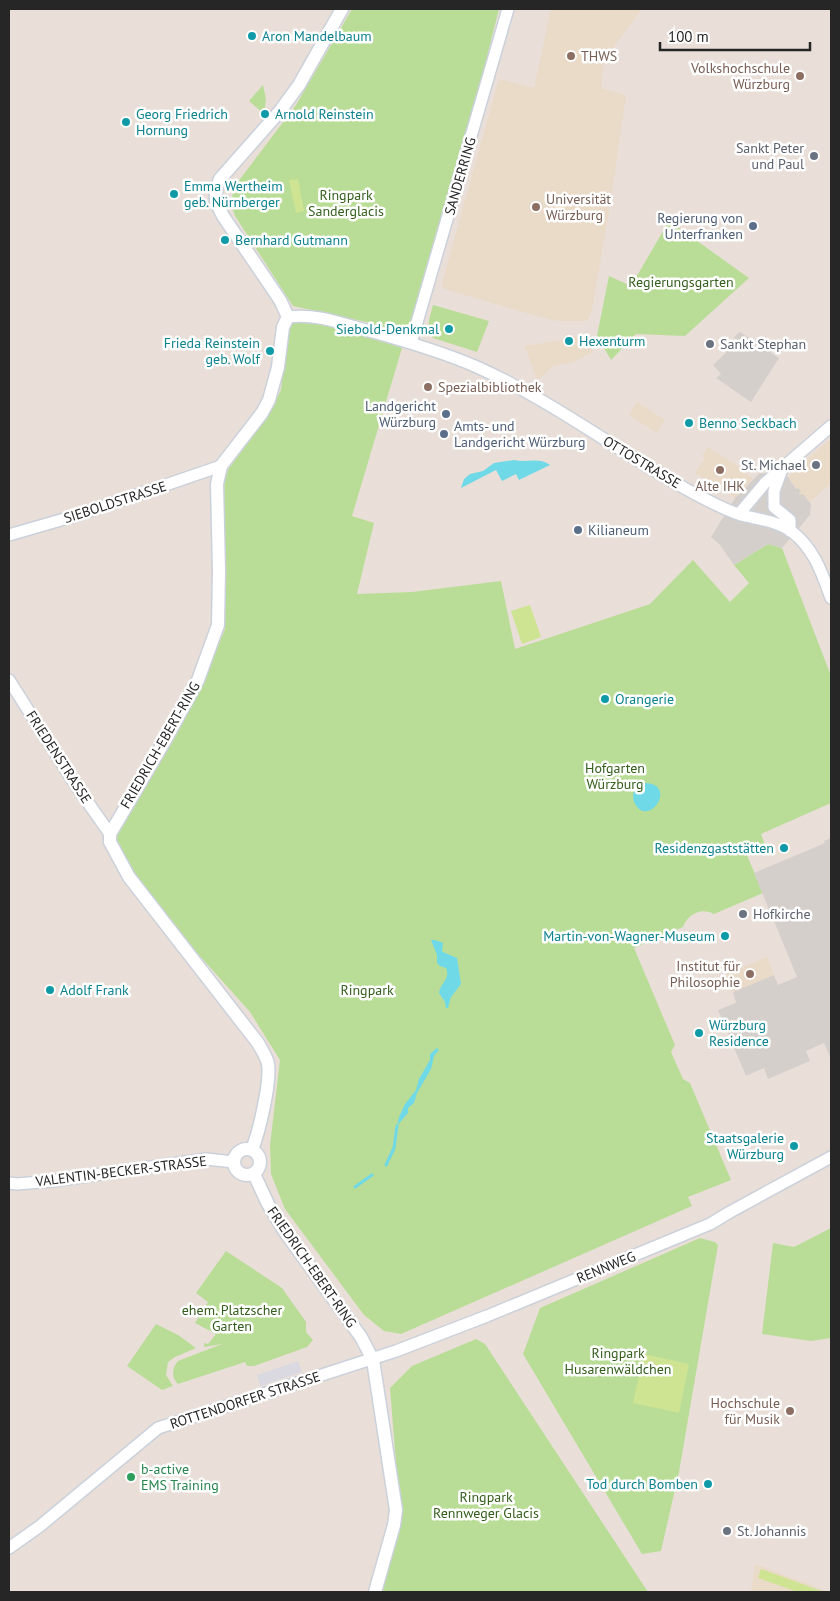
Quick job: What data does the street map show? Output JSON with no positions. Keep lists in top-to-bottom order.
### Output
{
  "streets": {
    "main road": ["FRIEDRICH-EBERT-RING"],
    "street": [
      "SANDERRING",
      "OTTOSTRASSE",
      "SIEBOLDSTRASSE",
      "FRIEDENSTRASSE",
      "VALENTIN-BECKER-STRASSE",
      "RENNWEG",
      "ROTTENDORFER STRASSE"
    ]
  },
  "crossings": [
    ["SANDERRING", "OTTOSTRASSE"],
    ["OTTOSTRASSE", "FRIEDRICH-EBERT-RING"],
    ["SIEBOLDSTRASSE", "FRIEDRICH-EBERT-RING"],
    ["FRIEDRICH-EBERT-RING", "FRIEDENSTRASSE"],
    ["FRIEDRICH-EBERT-RING", "VALENTIN-BECKER-STRASSE"],
    ["FRIEDRICH-EBERT-RING", "RENNWEG"],
    ["FRIEDRICH-EBERT-RING", "ROTTENDORFER STRASSE"],
    ["RENNWEG", "ROTTENDORFER STRASSE"]
  ],
  "parks": [
    "Ringpark Sanderglacis",
    "Regierungsgarten",
    "Hofgarten Würzburg",
    "Ringpark",
    "ehem. Platzscher Garten",
    "Ringpark Husarenwäldchen",
    "Ringpark Rennweger Glacis"
  ],
  "places": [
    "Aron Mandelbaum",
    "THWS",
    "Volkshochschule Würzburg",
    "Arnold Reinstein",
    "Georg Friedrich Hornung",
    "Sankt Peter und Paul",
    "Emma Wertheim geb. Nürnberger",
    "Universität Würzburg",
    "Regierung von Unterfranken",
    "Bernhard Gutmann",
    "Siebold-Denkmal",
    "Hexenturm",
    "Sankt Stephan",
    "Frieda Reinstein geb. Wolf",
    "Spezialbibliothek",
    "Landgericht Würzburg",
    "Benno Seckbach",
    "Amts- und Landgericht Würzburg",
    "St. Michael",
    "Alte IHK",
    "Kilianeum",
    "Orangerie",
    "Residenzgaststätten",
    "Hofkirche",
    "Martin-von-Wagner-Museum",
    "Institut für Philosophie",
    "Adolf Frank",
    "Würzburg Residence",
    "Staatsgalerie Würzburg",
    "Hochschule für Musik",
    "b-active EMS Training",
    "Tod durch Bomben",
    "St. Johannis"
  ],
  "scale_bar": "100 m"
}
